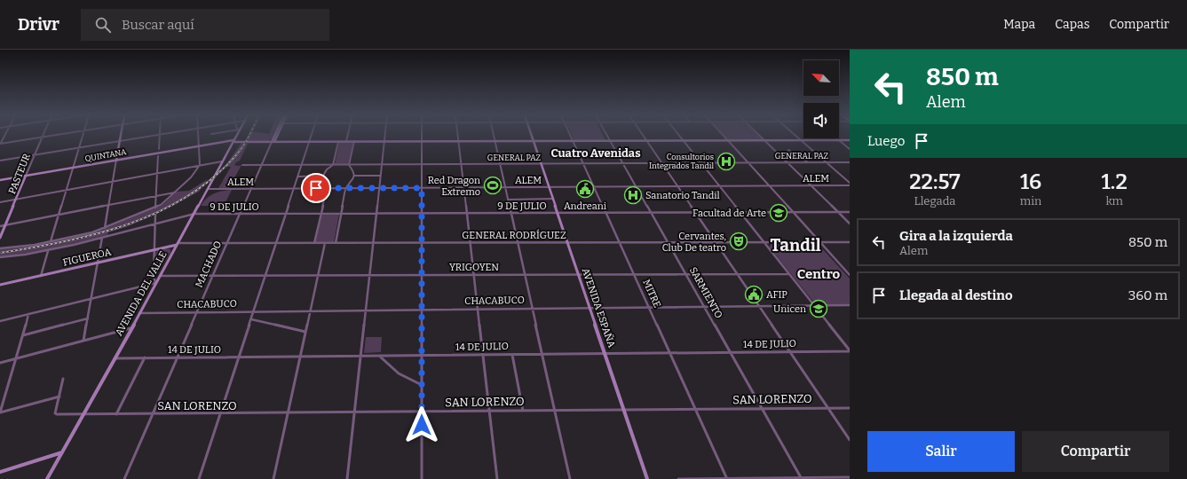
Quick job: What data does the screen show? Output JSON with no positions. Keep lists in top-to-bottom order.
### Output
{
  "streets": {
    "main road": [
      "QUINTANA",
      "PASTEUR",
      "FIGUEROA",
      "MACHADO",
      "AVENIDA DEL VALLE",
      "AVENIDA ESPAÑA"
    ],
    "street": [
      "GENERAL PAZ",
      "ALEM",
      "9 DE JULIO",
      "GENERAL RODRÍGUEZ",
      "YRIGOYEN",
      "SARMIENTO",
      "MITRE",
      "CHACABUCO",
      "14 DE JULIO",
      "SAN LORENZO"
    ]
  },
  "crossings": [
    ["QUINTANA", "PASTEUR"],
    ["QUINTANA", "MACHADO"],
    ["QUINTANA", "AVENIDA DEL VALLE"],
    ["GENERAL PAZ", "ALEM"],
    ["GENERAL PAZ", "MACHADO"],
    ["GENERAL PAZ", "SARMIENTO"],
    ["GENERAL PAZ", "MITRE"],
    ["GENERAL PAZ", "AVENIDA ESPAÑA"],
    ["ALEM", "MACHADO"],
    ["ALEM", "SARMIENTO"],
    ["ALEM", "AVENIDA DEL VALLE"],
    ["ALEM", "MITRE"],
    ["ALEM", "AVENIDA ESPAÑA"],
    ["9 DE JULIO", "MACHADO"],
    ["9 DE JULIO", "SARMIENTO"],
    ["9 DE JULIO", "AVENIDA DEL VALLE"],
    ["9 DE JULIO", "MITRE"],
    ["9 DE JULIO", "AVENIDA ESPAÑA"],
    ["GENERAL RODRÍGUEZ", "FIGUEROA"],
    ["GENERAL RODRÍGUEZ", "MACHADO"],
    ["GENERAL RODRÍGUEZ", "SARMIENTO"],
    ["GENERAL RODRÍGUEZ", "AVENIDA DEL VALLE"],
    ["GENERAL RODRÍGUEZ", "MITRE"],
    ["GENERAL RODRÍGUEZ", "AVENIDA ESPAÑA"],
    ["FIGUEROA", "AVENIDA DEL VALLE"],
    ["MACHADO", "YRIGOYEN"],
    ["MACHADO", "CHACABUCO"],
    ["MACHADO", "14 DE JULIO"],
    ["MACHADO", "SAN LORENZO"],
    ["YRIGOYEN", "SARMIENTO"],
    ["YRIGOYEN", "AVENIDA DEL VALLE"],
    ["YRIGOYEN", "MITRE"],
    ["YRIGOYEN", "AVENIDA ESPAÑA"],
    ["SARMIENTO", "CHACABUCO"],
    ["SARMIENTO", "14 DE JULIO"],
    ["SARMIENTO", "SAN LORENZO"],
    ["AVENIDA DEL VALLE", "CHACABUCO"],
    ["AVENIDA DEL VALLE", "14 DE JULIO"],
    ["AVENIDA DEL VALLE", "SAN LORENZO"],
    ["MITRE", "CHACABUCO"],
    ["MITRE", "14 DE JULIO"],
    ["MITRE", "SAN LORENZO"],
    ["CHACABUCO", "AVENIDA ESPAÑA"],
    ["AVENIDA ESPAÑA", "14 DE JULIO"],
    ["AVENIDA ESPAÑA", "SAN LORENZO"]
  ],
  "districts": ["Cuatro Avenidas", "Tandil", "Centro"],
  "places": {
    "hospital": ["Consultorios Integrados Tandil", "Sanatorio Tandil"],
    "sports": ["Red Dragon Extremo"],
    "public building": ["Andreani", "AFIP"],
    "school or university": ["Facultad de Arte", "Unicen"],
    "theatre": ["Cervantes, Club De teatro"]
  },
  "north": "top left",
  "page": {
    "header": "Drivr",
    "search": "Buscar aquí",
    "nav": ["Mapa", "Capas", "Compartir"],
    "turn": ["850 m", "Alem"],
    "then": "Luego",
    "eta": [
      "22:57",
      "Llegada",
      "16",
      "min",
      "1.2",
      "km"
    ],
    "list": [
      {
        "name": "Gira a la izquierda",
        "note": "Alem",
        "value": "850 m"
      },
      {
        "name": "Llegada al destino",
        "value": "360 m"
      }
    ],
    "buttons": ["Salir", "Compartir"]
  }
}
